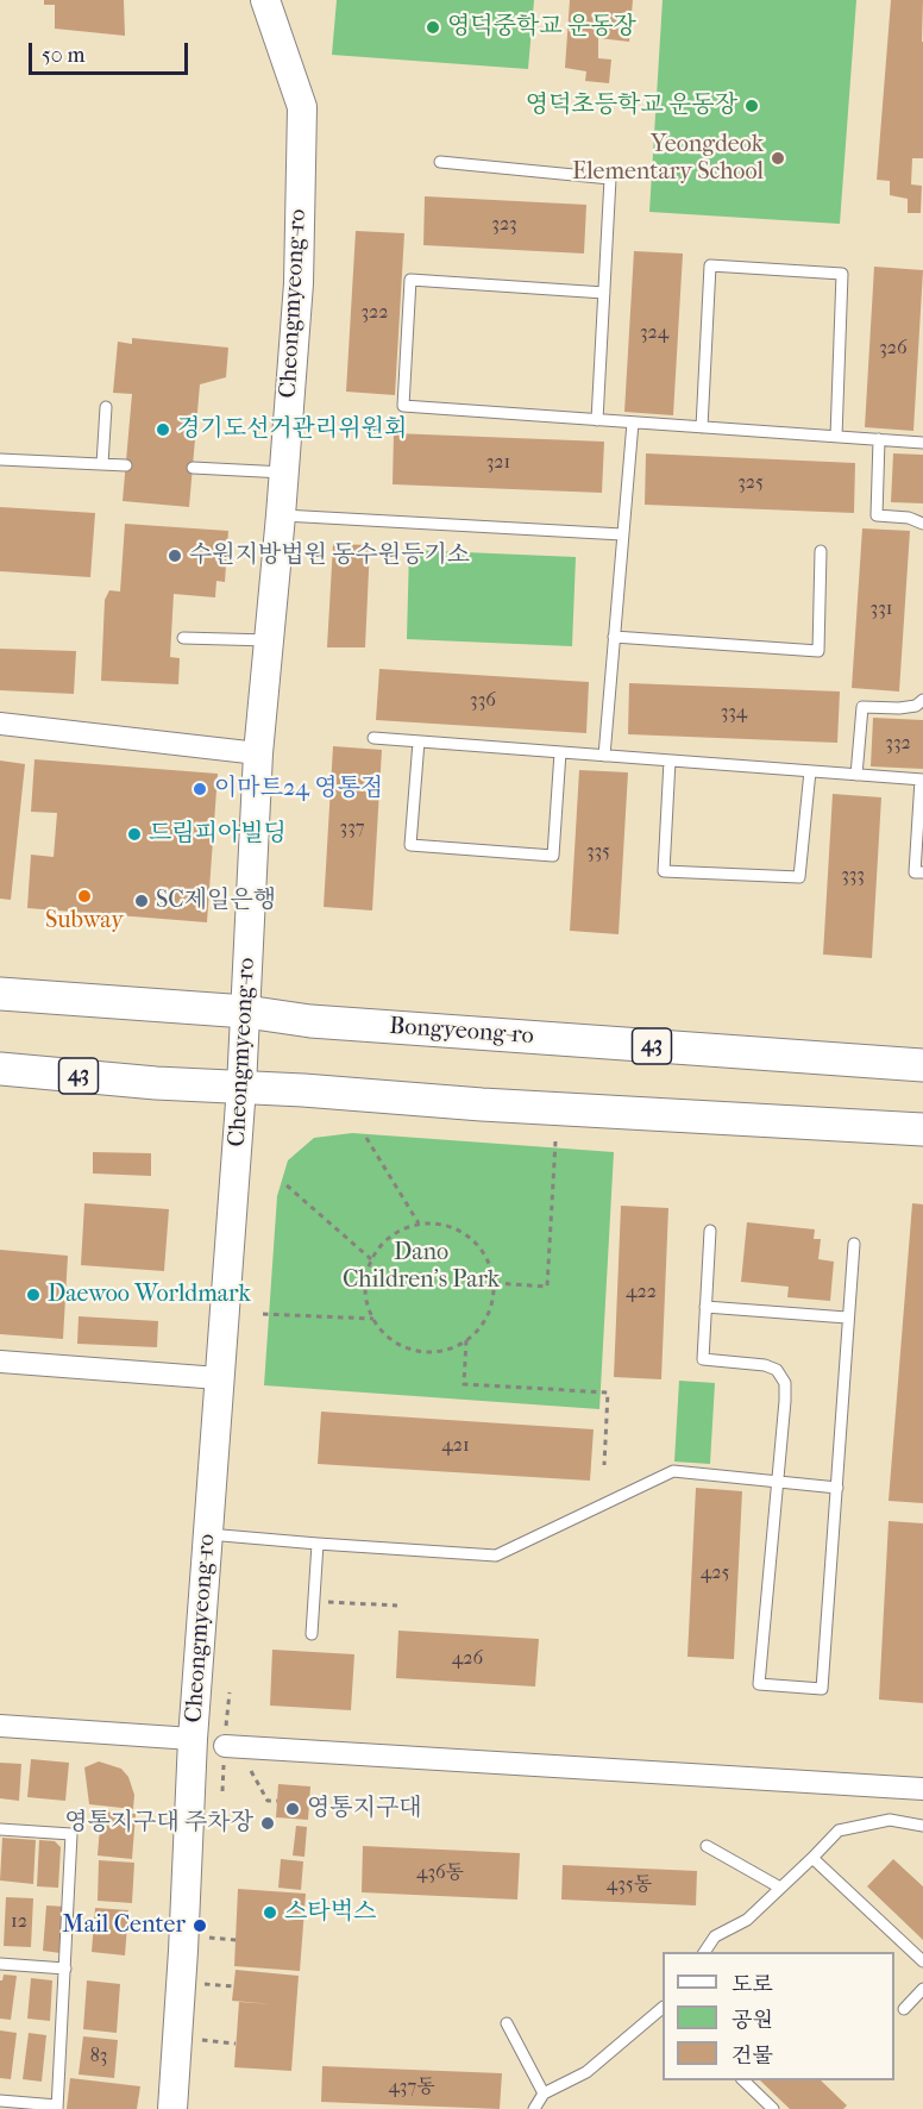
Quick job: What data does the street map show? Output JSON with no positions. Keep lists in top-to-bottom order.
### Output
{
  "streets": {
    "main road": ["Bongyeong-ro", "43"],
    "street": ["Cheongmyeong-ro"]
  },
  "crossings": [
    ["Cheongmyeong-ro", "Bongyeong-ro"],
    ["Cheongmyeong-ro", "43"]
  ],
  "parks": ["Dano Children's Park"],
  "places": [
    "영덕중학교 운동장",
    "영덕초등학교 운동장",
    "Yeongdeok Elementary School",
    "경기도선거관리위원회",
    "수원지방법원 동수원등기소",
    "이마트24 영통점",
    "드림피아빌딩",
    "Subway",
    "SC제일은행",
    "Daewoo Worldmark",
    "영통지구대",
    "영통지구대 주차장",
    "스타벅스",
    "Mail Center"
  ],
  "house_numbers": [
    "323",
    "322",
    "324",
    "326",
    "321",
    "325",
    "331",
    "336",
    "334",
    "332",
    "337",
    "335",
    "333",
    "422",
    "421",
    "425",
    "426",
    "436동",
    "435동",
    "12",
    "83",
    "437동"
  ],
  "legend": ["도로", "공원", "건물"],
  "scale_bar": "50 m"
}
